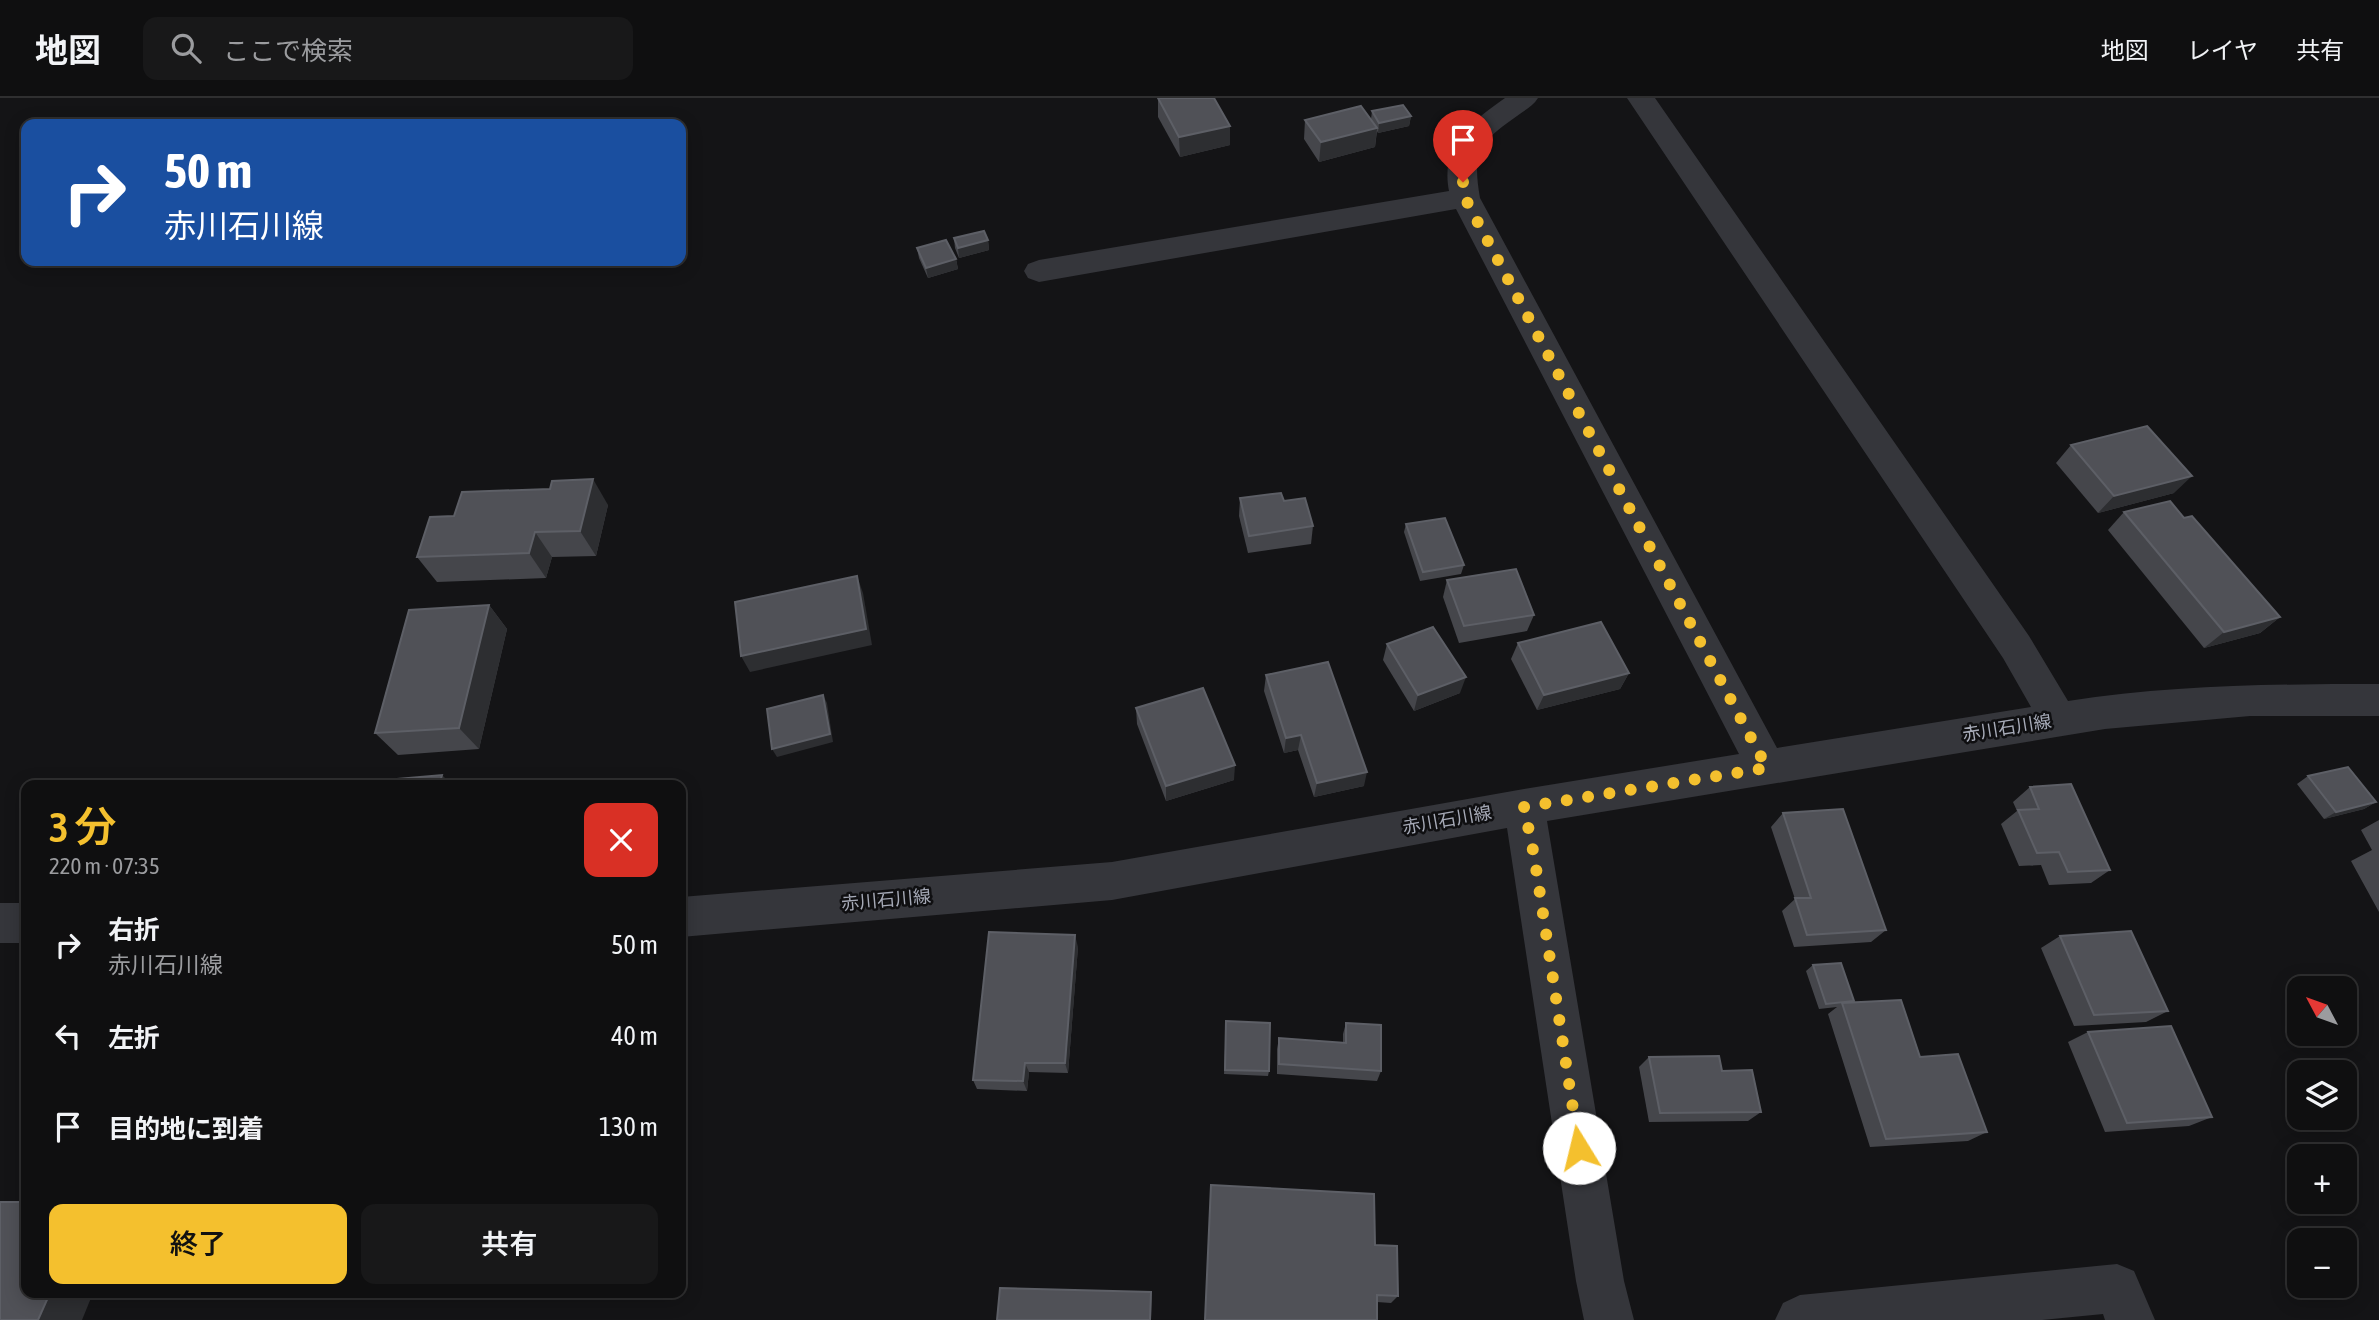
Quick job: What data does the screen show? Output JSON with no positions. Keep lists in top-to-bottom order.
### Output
{
  "streets": {
    "street": ["赤川石川線"]
  },
  "north": "top left",
  "page": {
    "header": "地図",
    "search": "ここで検索",
    "nav": ["地図", "レイヤ", "共有"],
    "turn": ["50 m", "赤川石川線"],
    "heading": ["3 分", "220 m · 07:35"],
    "list": [
      {
        "name": "右折",
        "note": "赤川石川線",
        "value": "50 m"
      },
      {
        "name": "左折",
        "value": "40 m"
      },
      {
        "name": "目的地に到着",
        "value": "130 m"
      }
    ],
    "map_buttons": ["+", "−"],
    "buttons": ["終了", "共有"]
  }
}
